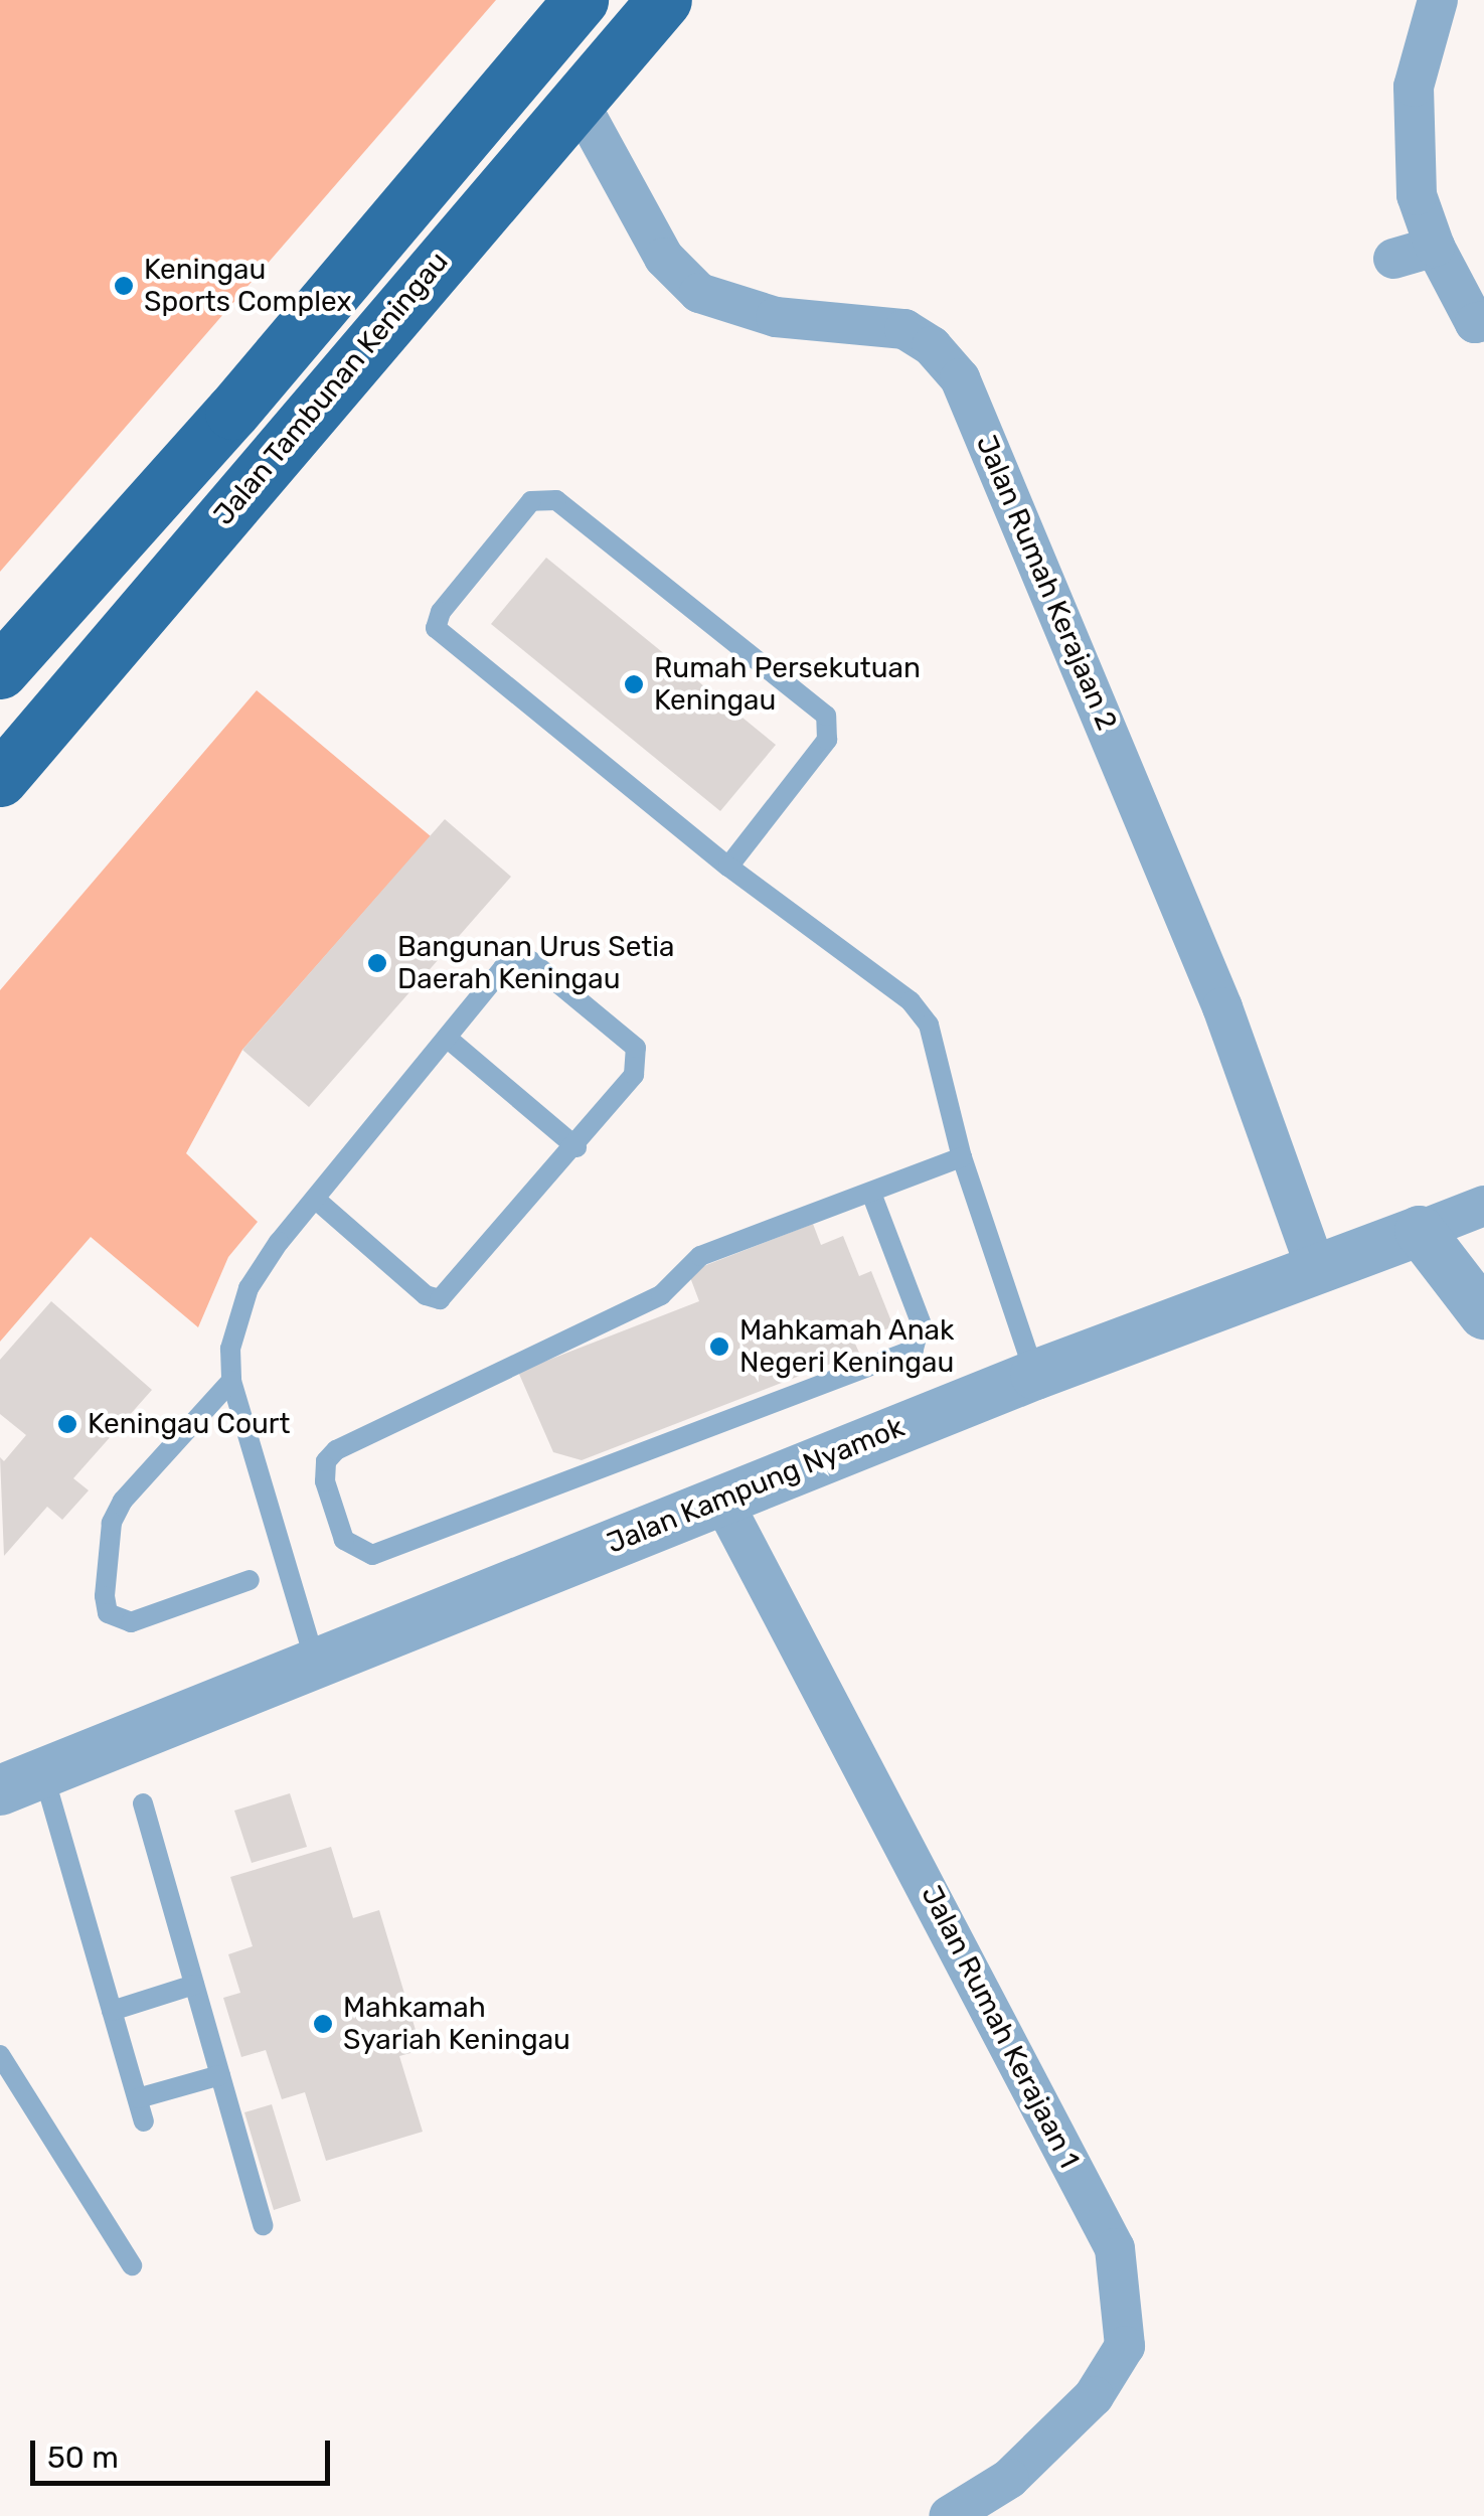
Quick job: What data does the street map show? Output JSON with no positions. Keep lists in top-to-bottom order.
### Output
{
  "streets": {
    "main road": ["Jalan Tambunan Keningau"],
    "street": ["Jalan Rumah Kerajaan 2", "Jalan Kampung Nyamok", "Jalan Rumah Kerajaan 1"]
  },
  "crossings": [
    ["Jalan Tambunan Keningau", "Jalan Rumah Kerajaan 2"],
    ["Jalan Rumah Kerajaan 2", "Jalan Kampung Nyamok"],
    ["Jalan Kampung Nyamok", "Jalan Rumah Kerajaan 1"]
  ],
  "places": [
    "Keningau Sports Complex",
    "Rumah Persekutuan Keningau",
    "Bangunan Urus Setia Daerah Keningau",
    "Mahkamah Anak Negeri Keningau",
    "Keningau Court",
    "Mahkamah Syariah Keningau"
  ],
  "scale_bar": "50 m"
}
